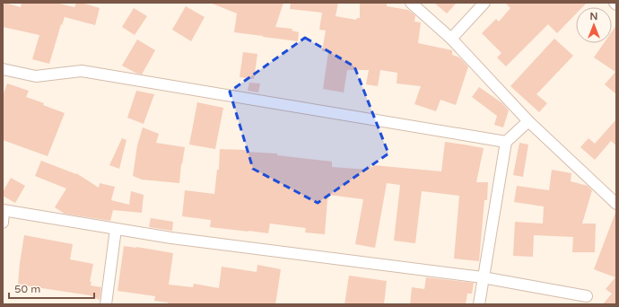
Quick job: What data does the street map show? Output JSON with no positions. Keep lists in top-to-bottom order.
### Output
{
  "scale_bar": "50 m",
  "north": "top"
}
